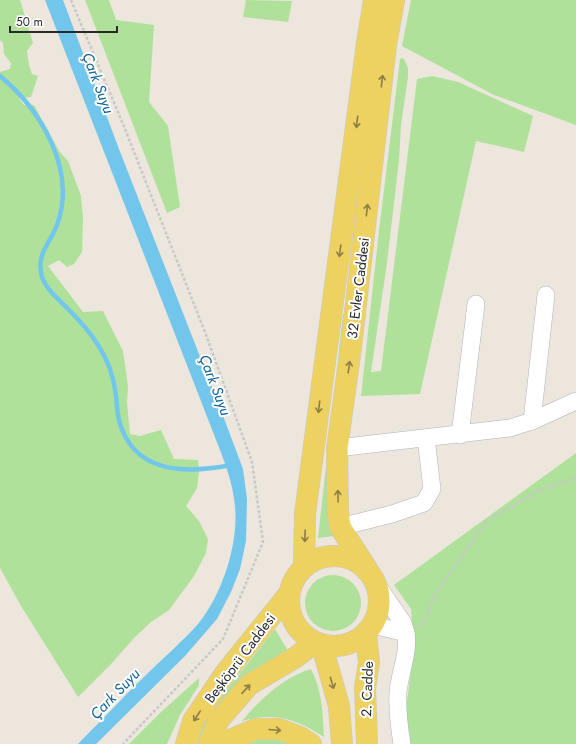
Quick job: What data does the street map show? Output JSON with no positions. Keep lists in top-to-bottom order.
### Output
{
  "streets": {
    "main road": ["32 Evler Caddesi", "Beşköprü Caddesi", "2. Cadde"]
  },
  "crossings": [
    ["32 Evler Caddesi", "Beşköprü Caddesi"],
    ["32 Evler Caddesi", "2. Cadde"],
    ["Beşköprü Caddesi", "2. Cadde"]
  ],
  "water": ["Çark Suyu"],
  "scale_bar": "50 m"
}
